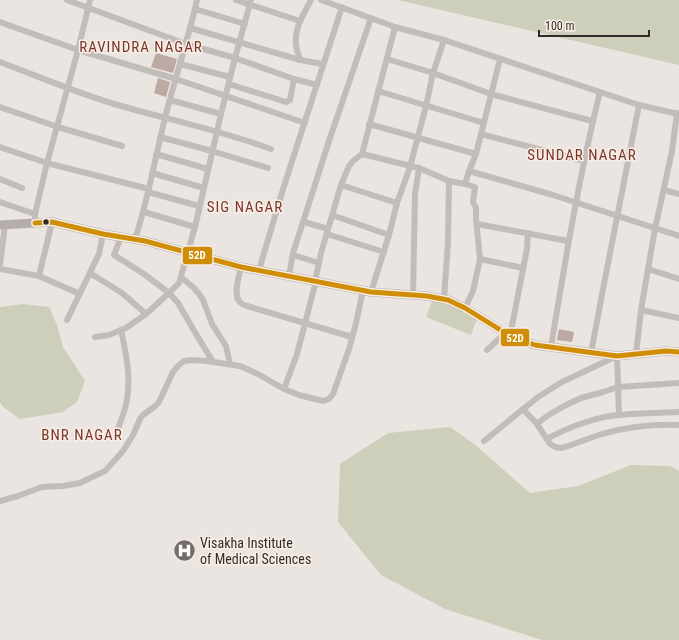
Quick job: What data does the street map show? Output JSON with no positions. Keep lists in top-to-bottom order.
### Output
{
  "districts": [
    "RAVINDRA NAGAR",
    "SUNDAR NAGAR",
    "SIG NAGAR",
    "BNR NAGAR"
  ],
  "places": {
    "hospital": ["Visakha Institute of Medical Sciences"]
  },
  "lines": ["transit line 52D"],
  "scale_bar": "100 m"
}
